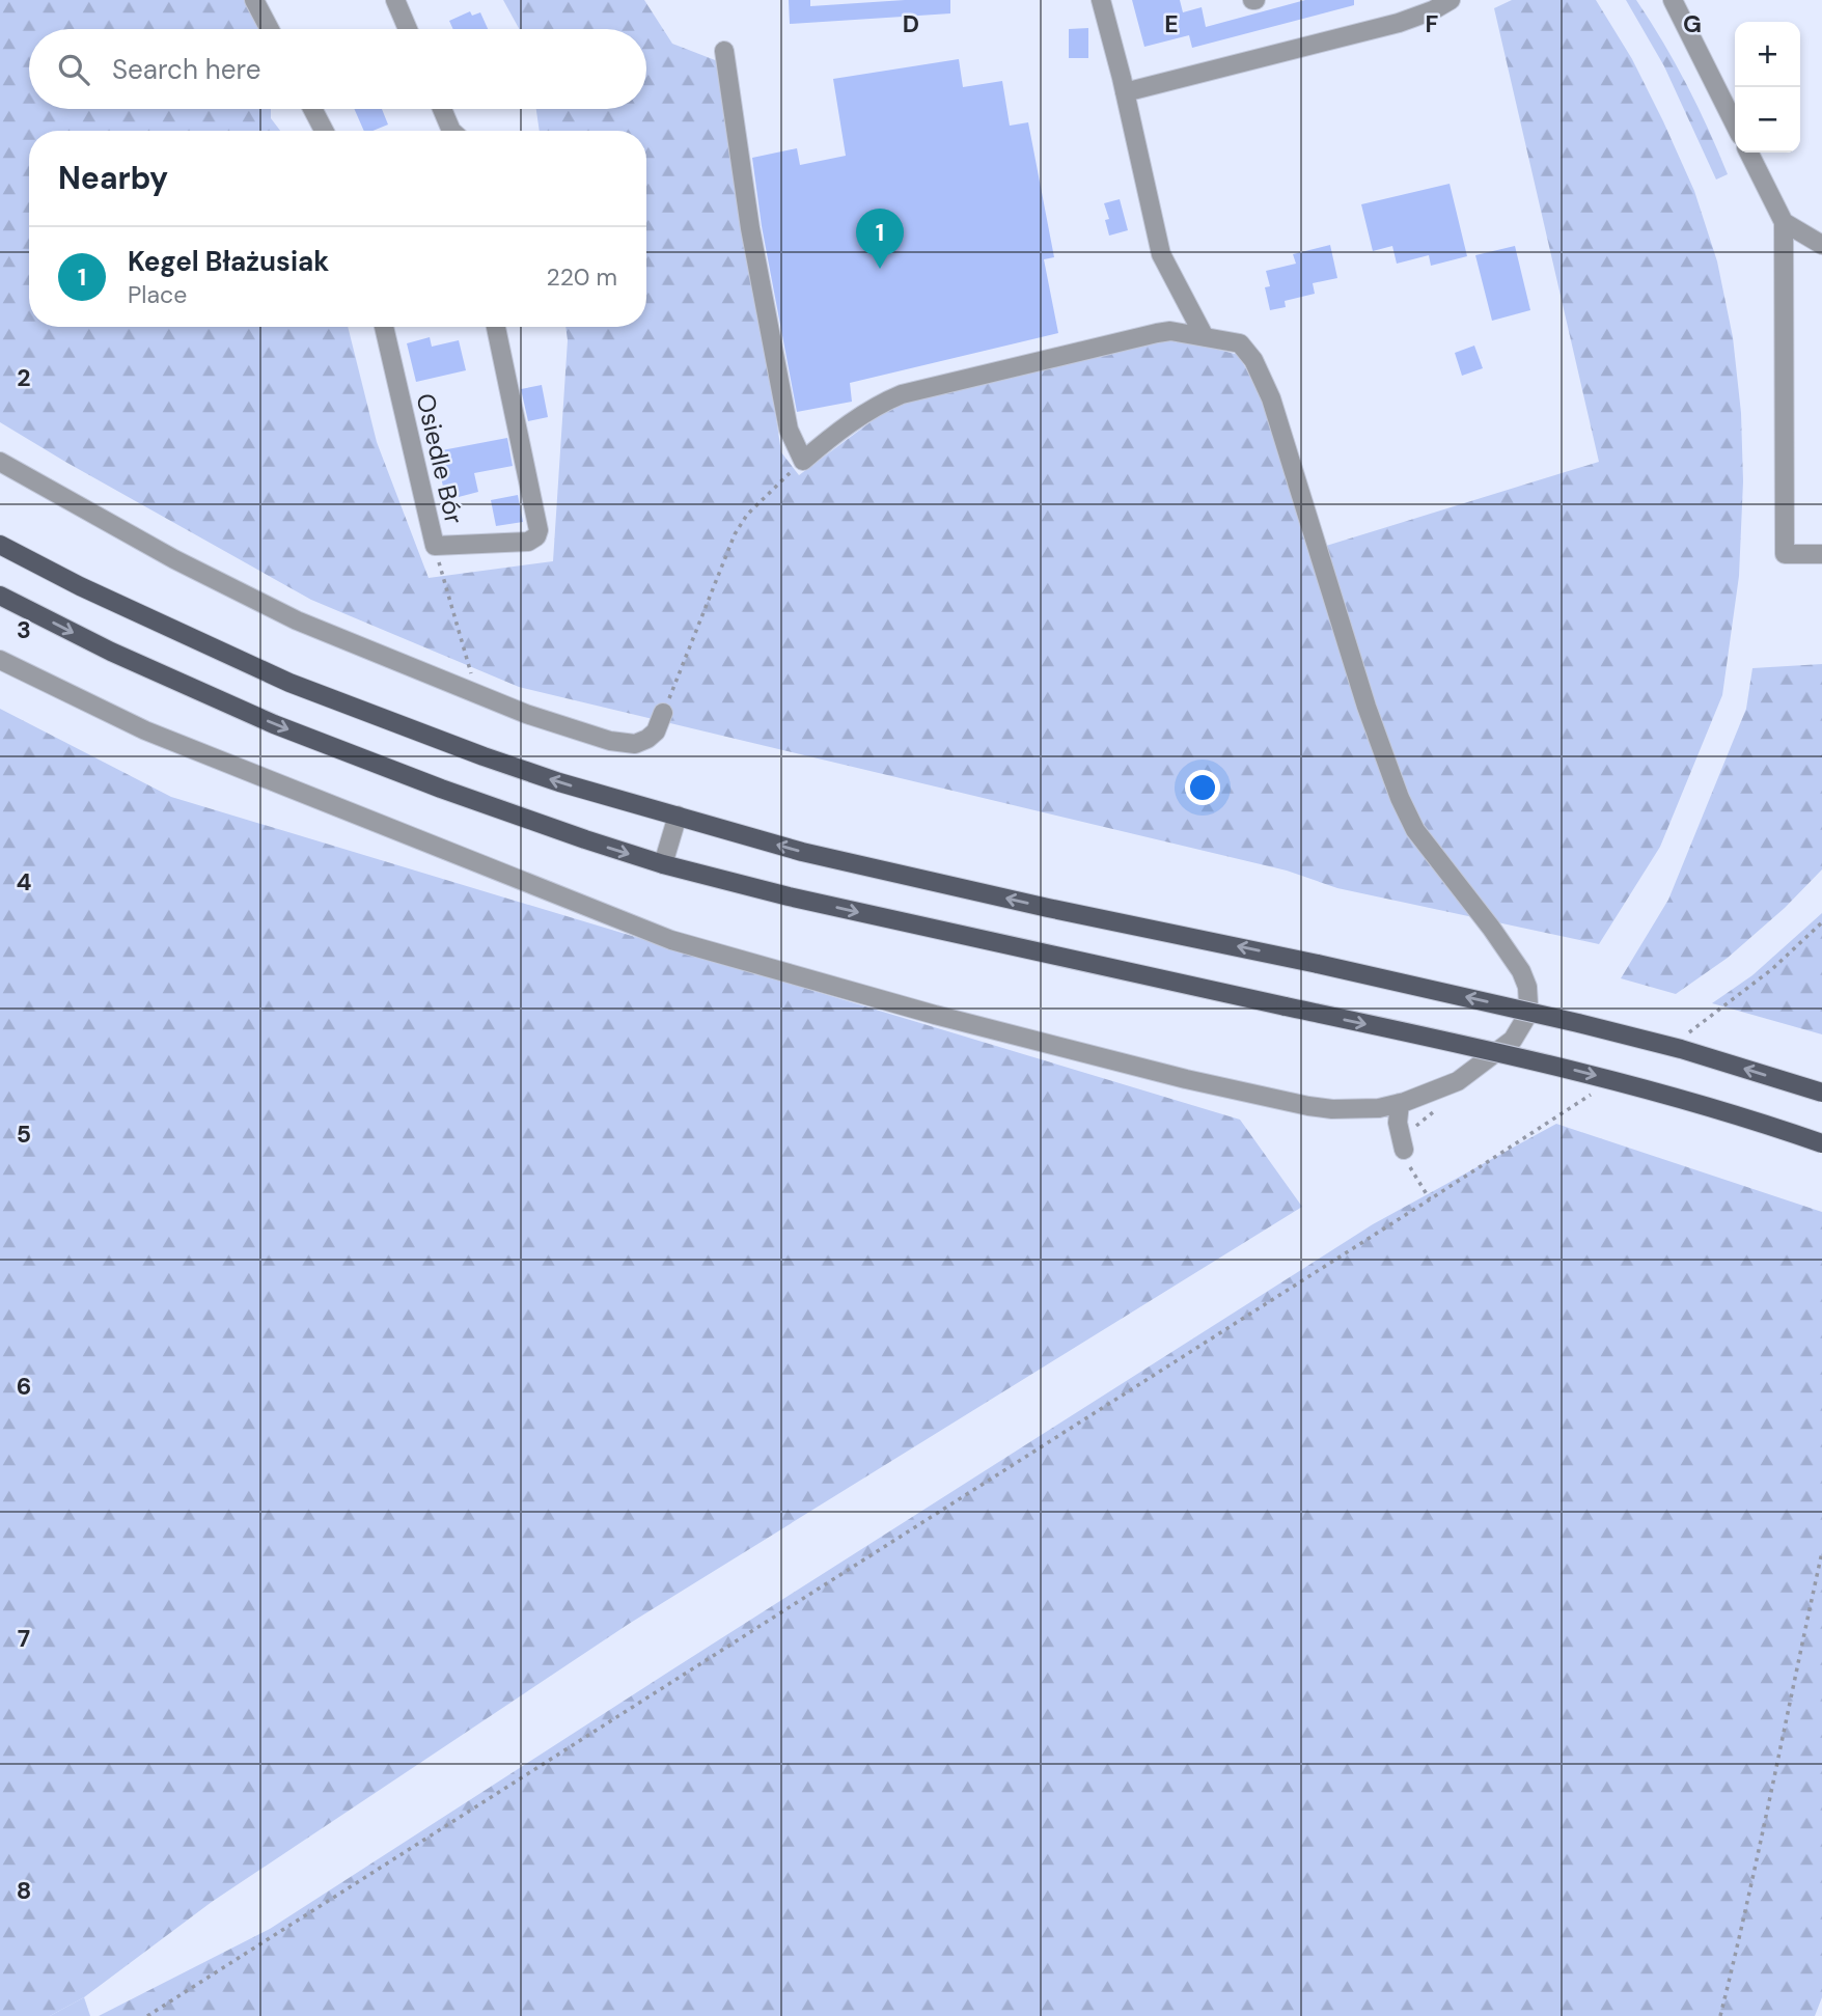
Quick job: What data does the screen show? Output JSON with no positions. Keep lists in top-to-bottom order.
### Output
{
  "streets": {
    "street": ["Osiedle Bór"]
  },
  "page": {
    "map_buttons": ["+", "−"],
    "search": "Search here",
    "heading": "Nearby",
    "pins": "1",
    "list": [
      {
        "mark": "1",
        "name": "Kegel Błażusiak",
        "note": "Place",
        "value": "220 m"
      }
    ]
  },
  "grid": {
    "columns": [
      "D",
      "E",
      "F",
      "G"
    ],
    "rows": [
      "2",
      "3",
      "4",
      "5",
      "6",
      "7",
      "8"
    ]
  }
}
